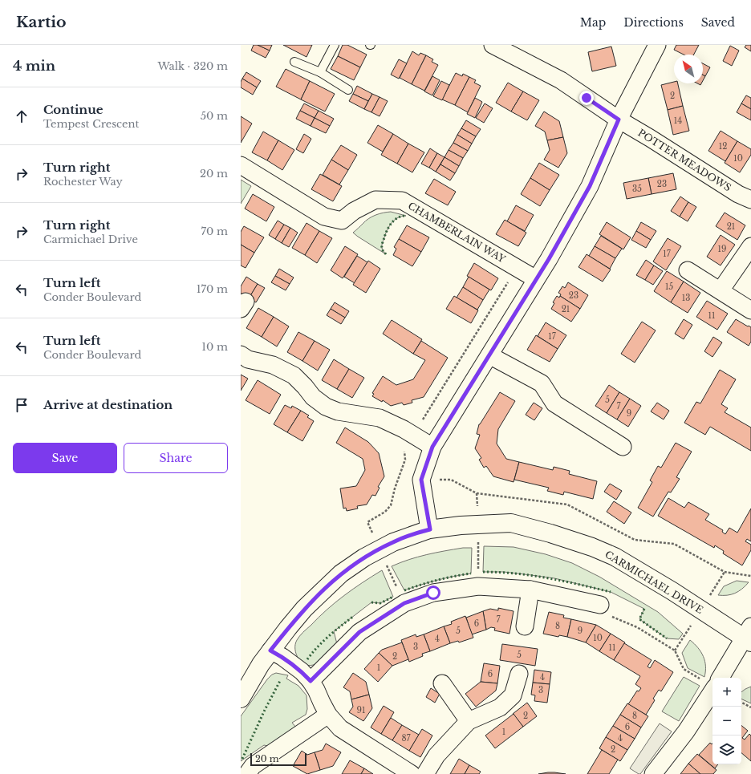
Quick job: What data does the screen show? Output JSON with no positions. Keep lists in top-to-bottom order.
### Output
{
  "streets": {
    "main road": ["CARMICHAEL DRIVE"],
    "street": ["POTTER MEADOWS", "CHAMBERLAIN WAY"]
  },
  "house_numbers": [
    "2",
    "14",
    "12",
    "10",
    "23",
    "35",
    "21",
    "19",
    "17",
    "15",
    "23",
    "13",
    "21",
    "11",
    "17",
    "5",
    "7",
    "9",
    "7",
    "6",
    "8",
    "5",
    "9",
    "10",
    "4",
    "3",
    "11",
    "5",
    "2",
    "1",
    "6",
    "4",
    "3",
    "91",
    "2",
    "8",
    "6",
    "1",
    "87",
    "4",
    "2"
  ],
  "scale_bar": "20 m",
  "north": "top left",
  "page": {
    "header": "Kartio",
    "nav": ["Map", "Directions", "Saved"],
    "heading": ["4 min", "Walk · 320 m"],
    "list": [
      ["Continue", "Tempest Crescent", "50 m"],
      ["Turn right", "Rochester Way", "20 m"],
      ["Turn right", "Carmichael Drive", "70 m"],
      ["Turn left", "Conder Boulevard", "170 m"],
      ["Turn left", "Conder Boulevard", "10 m"],
      "Arrive at destination"
    ],
    "buttons": ["Save", "Share"],
    "map_buttons": ["+", "−"],
    "scale": "20 m"
  }
}
